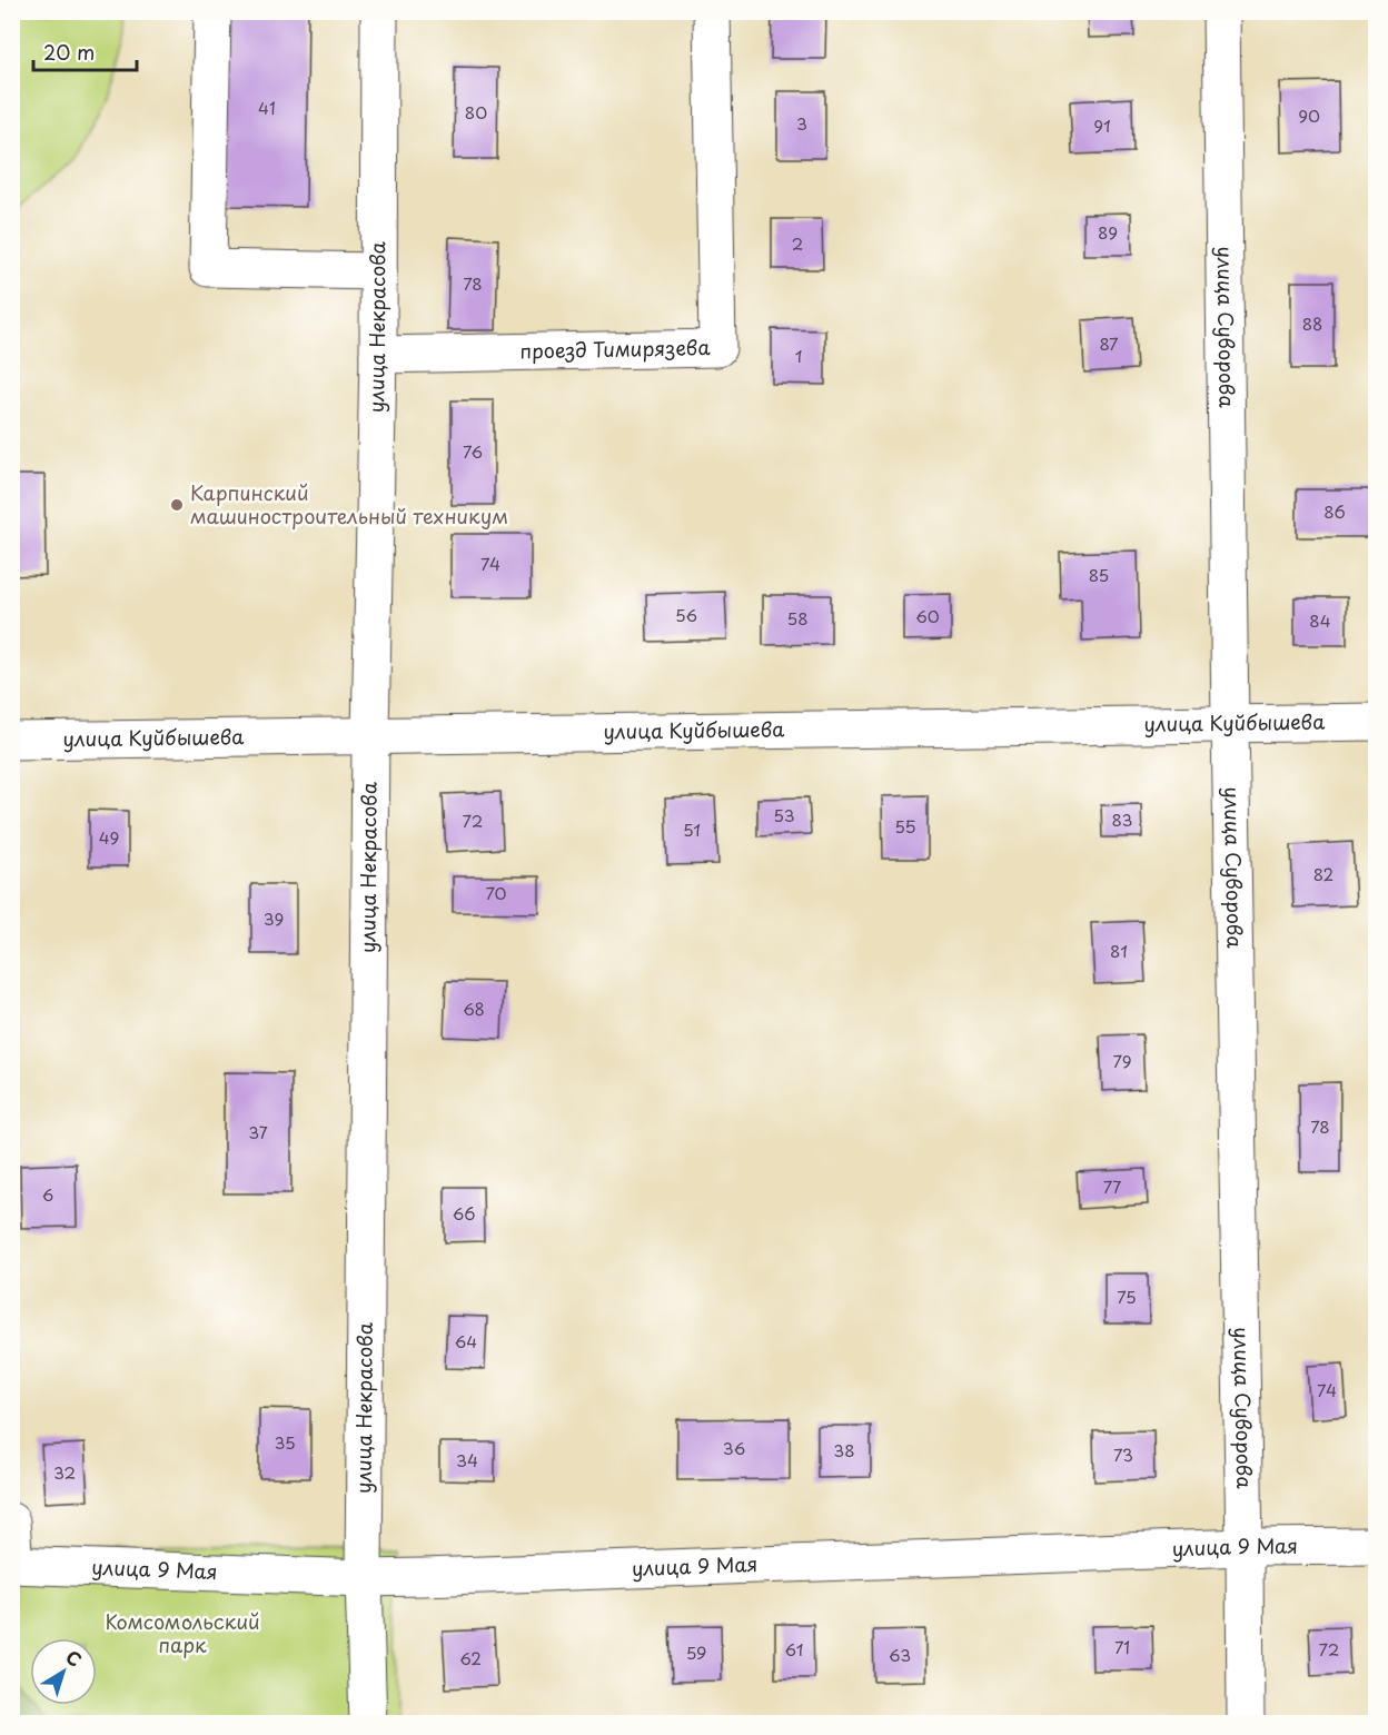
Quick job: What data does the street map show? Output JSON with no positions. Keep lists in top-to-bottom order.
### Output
{
  "streets": {
    "street": [
      "улица Некрасова",
      "улица Суворова",
      "проезд Тимирязева",
      "улица Куйбышева",
      "улица 9 Мая"
    ]
  },
  "crossings": [
    ["улица Некрасова", "проезд Тимирязева"],
    ["улица Некрасова", "улица Куйбышева"],
    ["улица Некрасова", "улица 9 Мая"],
    ["улица Суворова", "улица Куйбышева"],
    ["улица Суворова", "улица 9 Мая"]
  ],
  "parks": ["Комсомольский парк"],
  "places": ["Карпинский машиностроительный техникум"],
  "house_numbers": [
    "41",
    "80",
    "90",
    "3",
    "91",
    "89",
    "2",
    "78",
    "88",
    "87",
    "1",
    "76",
    "86",
    "74",
    "85",
    "56",
    "60",
    "58",
    "84",
    "53",
    "83",
    "72",
    "55",
    "51",
    "49",
    "82",
    "70",
    "39",
    "81",
    "68",
    "79",
    "78",
    "37",
    "77",
    "6",
    "66",
    "75",
    "64",
    "74",
    "35",
    "36",
    "38",
    "73",
    "34",
    "32",
    "71",
    "61",
    "72",
    "59",
    "63",
    "62"
  ],
  "scale_bar": "20 m",
  "north": "top right"
}
